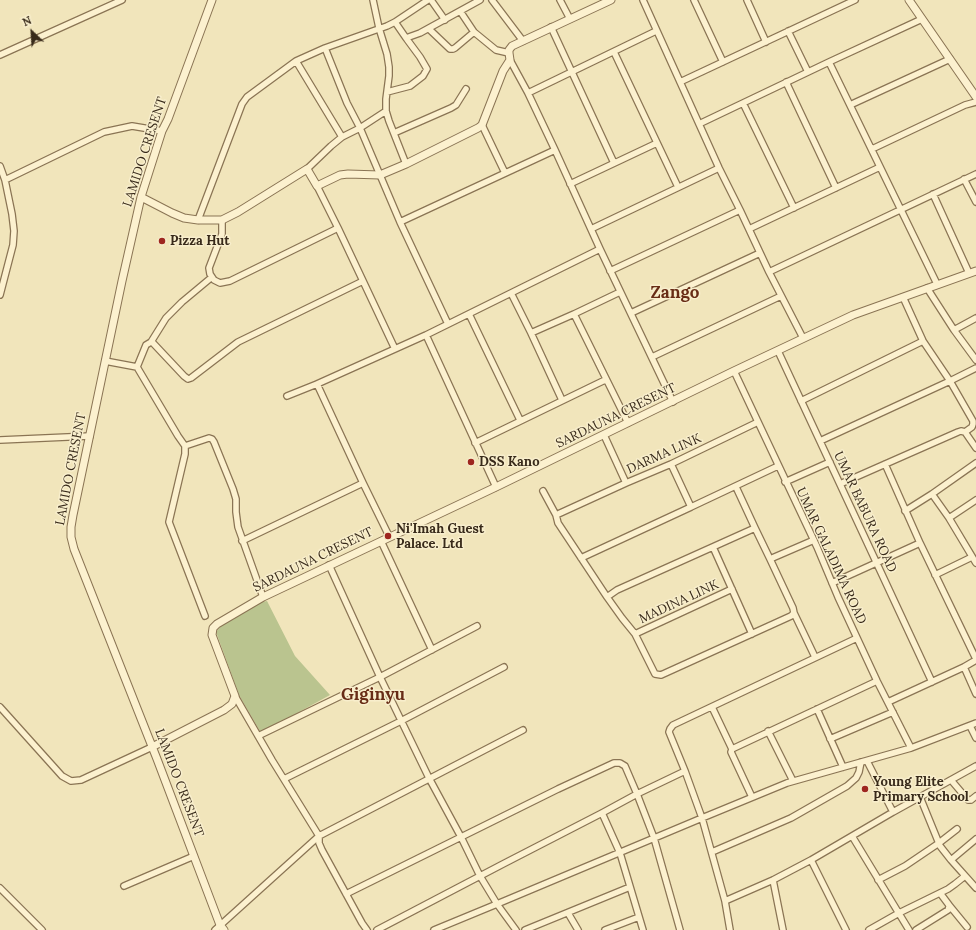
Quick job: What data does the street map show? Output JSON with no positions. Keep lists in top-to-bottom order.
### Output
{
  "streets": {
    "street": [
      "LAMIDO CRESENT",
      "SARDAUNA CRESENT",
      "DARMA LINK",
      "UMAR BABURA ROAD",
      "UMAR GALADIMA ROAD",
      "MADINA LINK"
    ]
  },
  "crossings": [
    ["SARDAUNA CRESENT", "DARMA LINK"],
    ["SARDAUNA CRESENT", "UMAR BABURA ROAD"],
    ["SARDAUNA CRESENT", "UMAR GALADIMA ROAD"],
    ["DARMA LINK", "UMAR GALADIMA ROAD"]
  ],
  "districts": ["Zango", "Giginyu"],
  "places": [
    "Pizza Hut",
    "DSS Kano",
    "Ni'Imah Guest Palace. Ltd",
    "Young Elite Primary School"
  ],
  "north": "top left"
}
